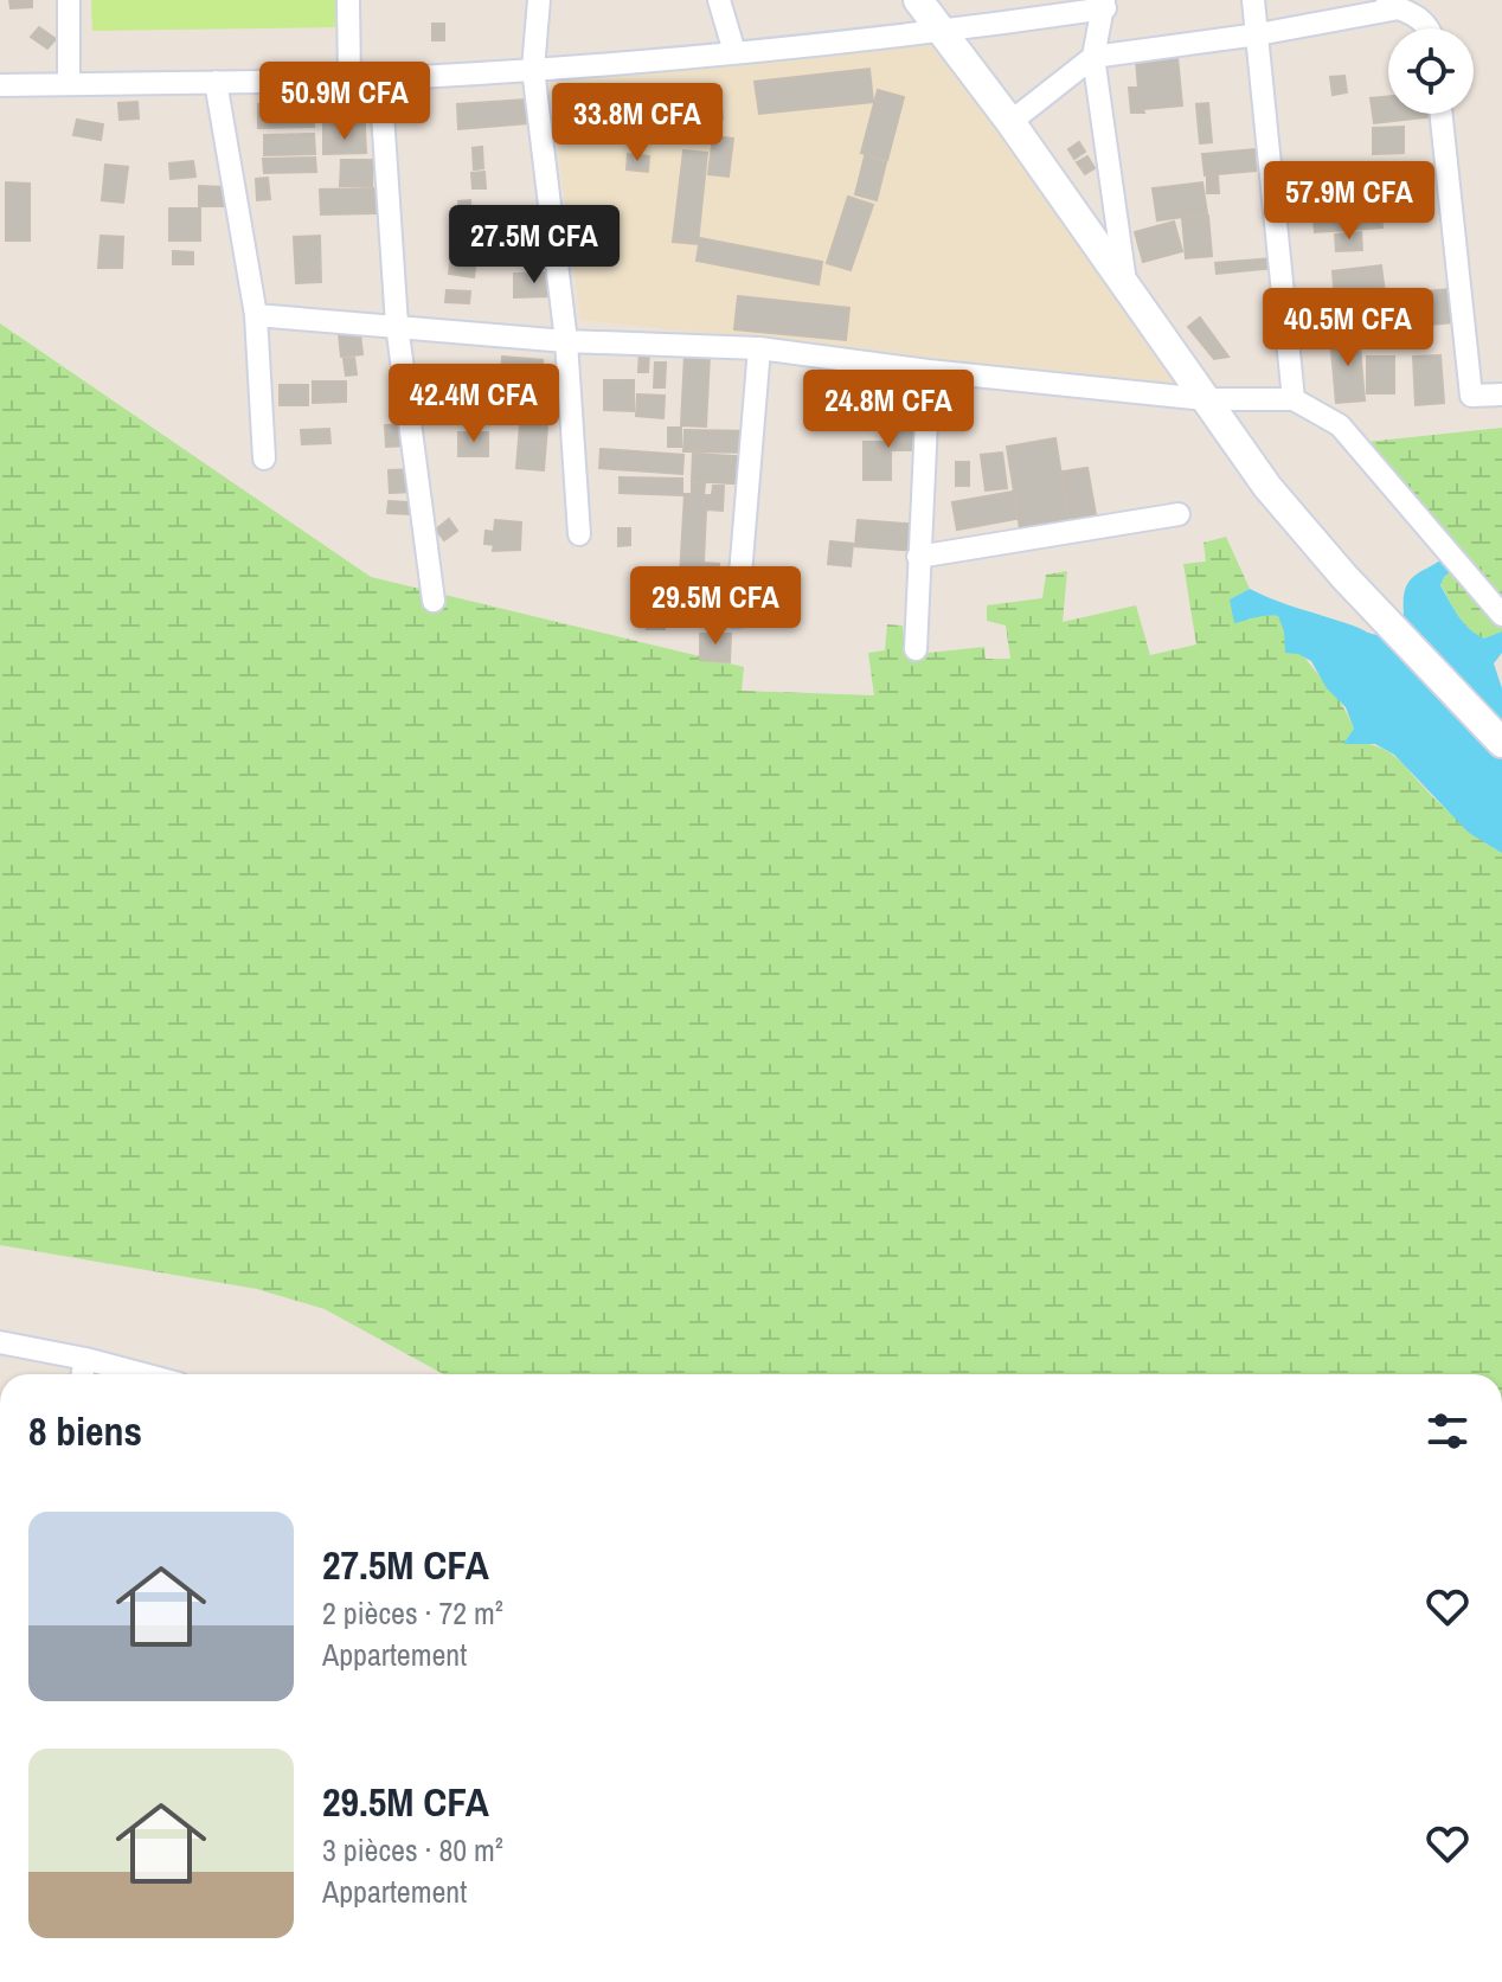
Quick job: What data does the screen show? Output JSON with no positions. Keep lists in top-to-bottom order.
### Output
{
  "page": {
    "price": [
      "50.9M CFA",
      "33.8M CFA",
      "57.9M CFA",
      "27.5M CFA",
      "40.5M CFA",
      "42.4M CFA",
      "24.8M CFA",
      "29.5M CFA"
    ],
    "heading": "8 biens",
    "list": [
      {
        "name": "27.5M CFA",
        "note": "2 pièces · 72 m² · Appartement"
      },
      {
        "name": "29.5M CFA",
        "note": "3 pièces · 80 m² · Appartement"
      }
    ]
  }
}
